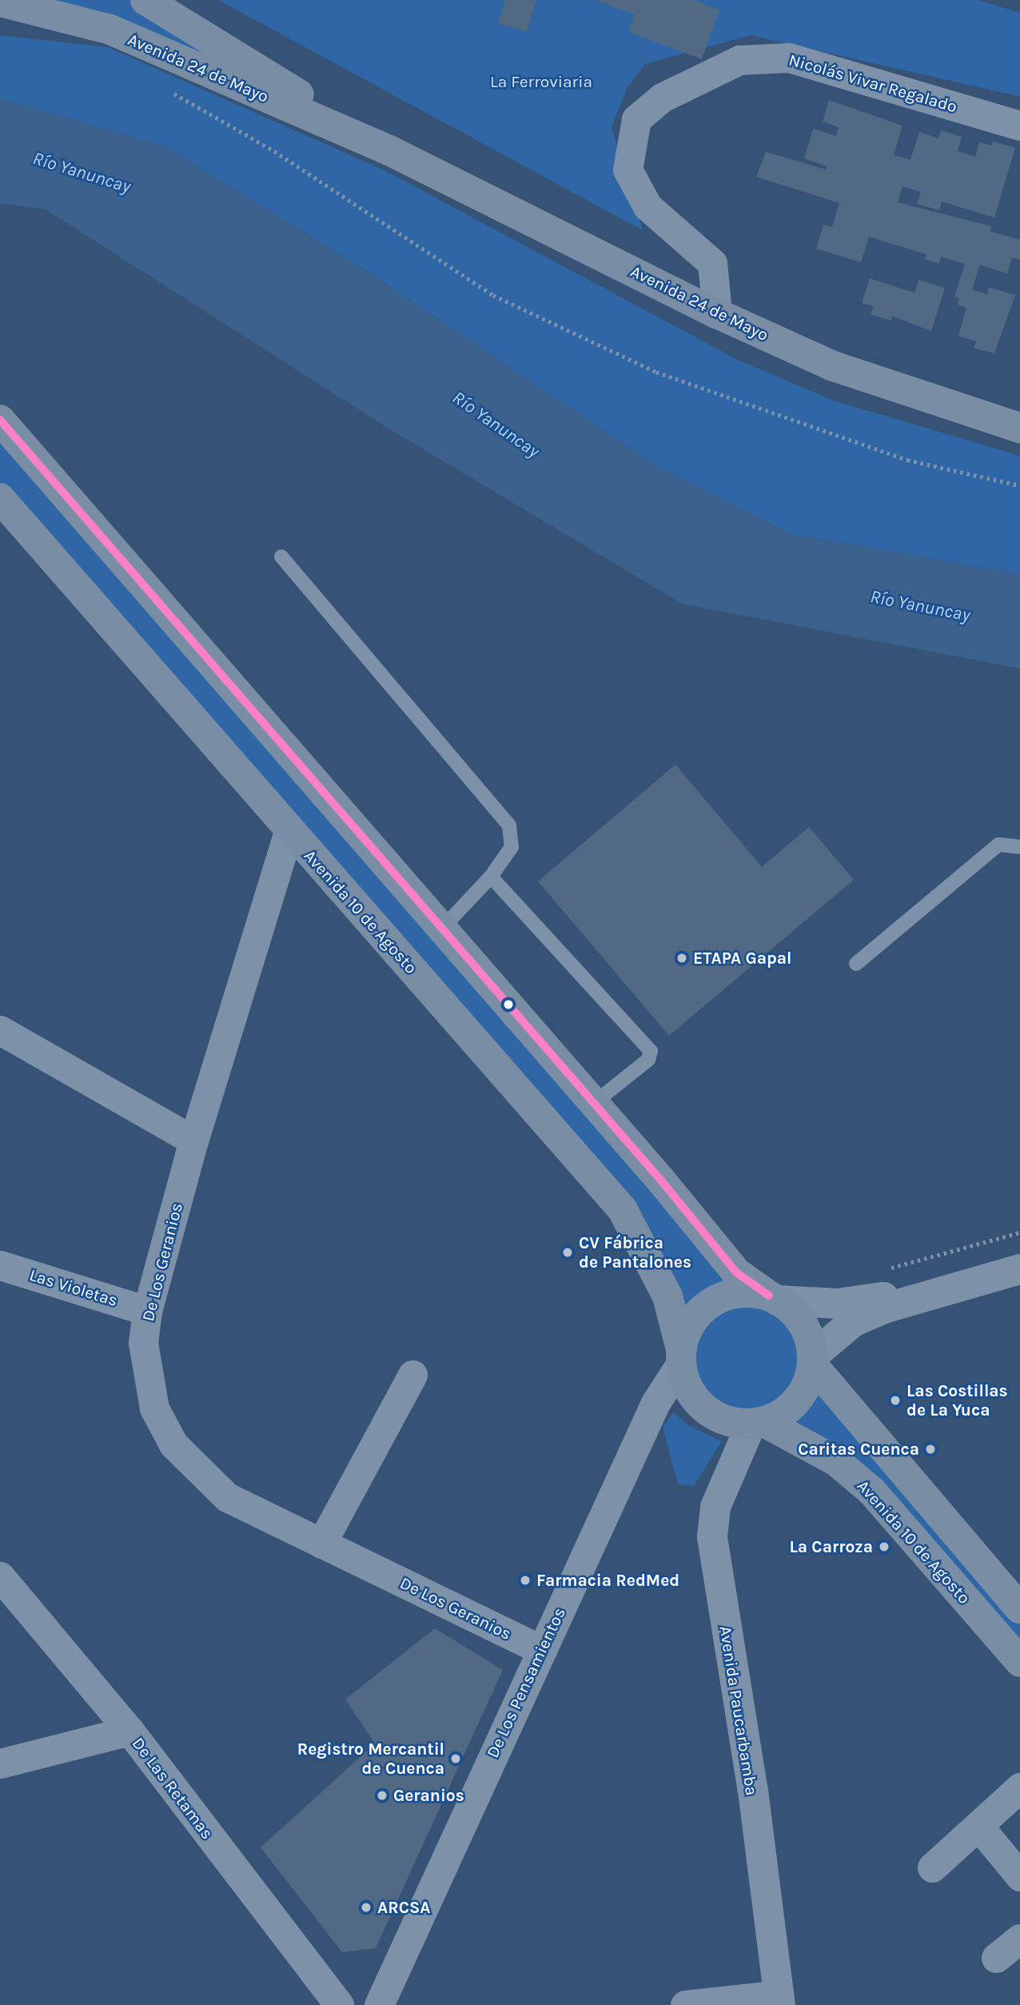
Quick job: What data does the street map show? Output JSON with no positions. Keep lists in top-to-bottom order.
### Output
{
  "streets": {
    "main road": ["Avenida 24 de Mayo", "Avenida 10 de Agosto"],
    "street": [
      "Nicolás Vivar Regalado",
      "De Los Geranios",
      "Las Violetas",
      "De Los Pensamientos",
      "Avenida Paucarbamba",
      "De Las Retamas"
    ]
  },
  "crossings": [
    ["Avenida 24 de Mayo", "Nicolás Vivar Regalado"],
    ["Avenida 10 de Agosto", "De Los Geranios"],
    ["Avenida 10 de Agosto", "De Los Pensamientos"],
    ["Avenida 10 de Agosto", "Avenida Paucarbamba"],
    ["De Los Geranios", "Las Violetas"],
    ["De Los Geranios", "De Los Pensamientos"],
    ["De Los Pensamientos", "Avenida Paucarbamba"]
  ],
  "water": ["Río Yanuncay"],
  "parks": ["La Ferroviaria"],
  "places": [
    "ETAPA Gapal",
    "CV Fábrica de Pantalones",
    "Las Costillas de La Yuca",
    "Caritas Cuenca",
    "La Carroza",
    "Farmacia RedMed",
    "Registro Mercantil de Cuenca",
    "Geranios",
    "ARCSA"
  ]
}
